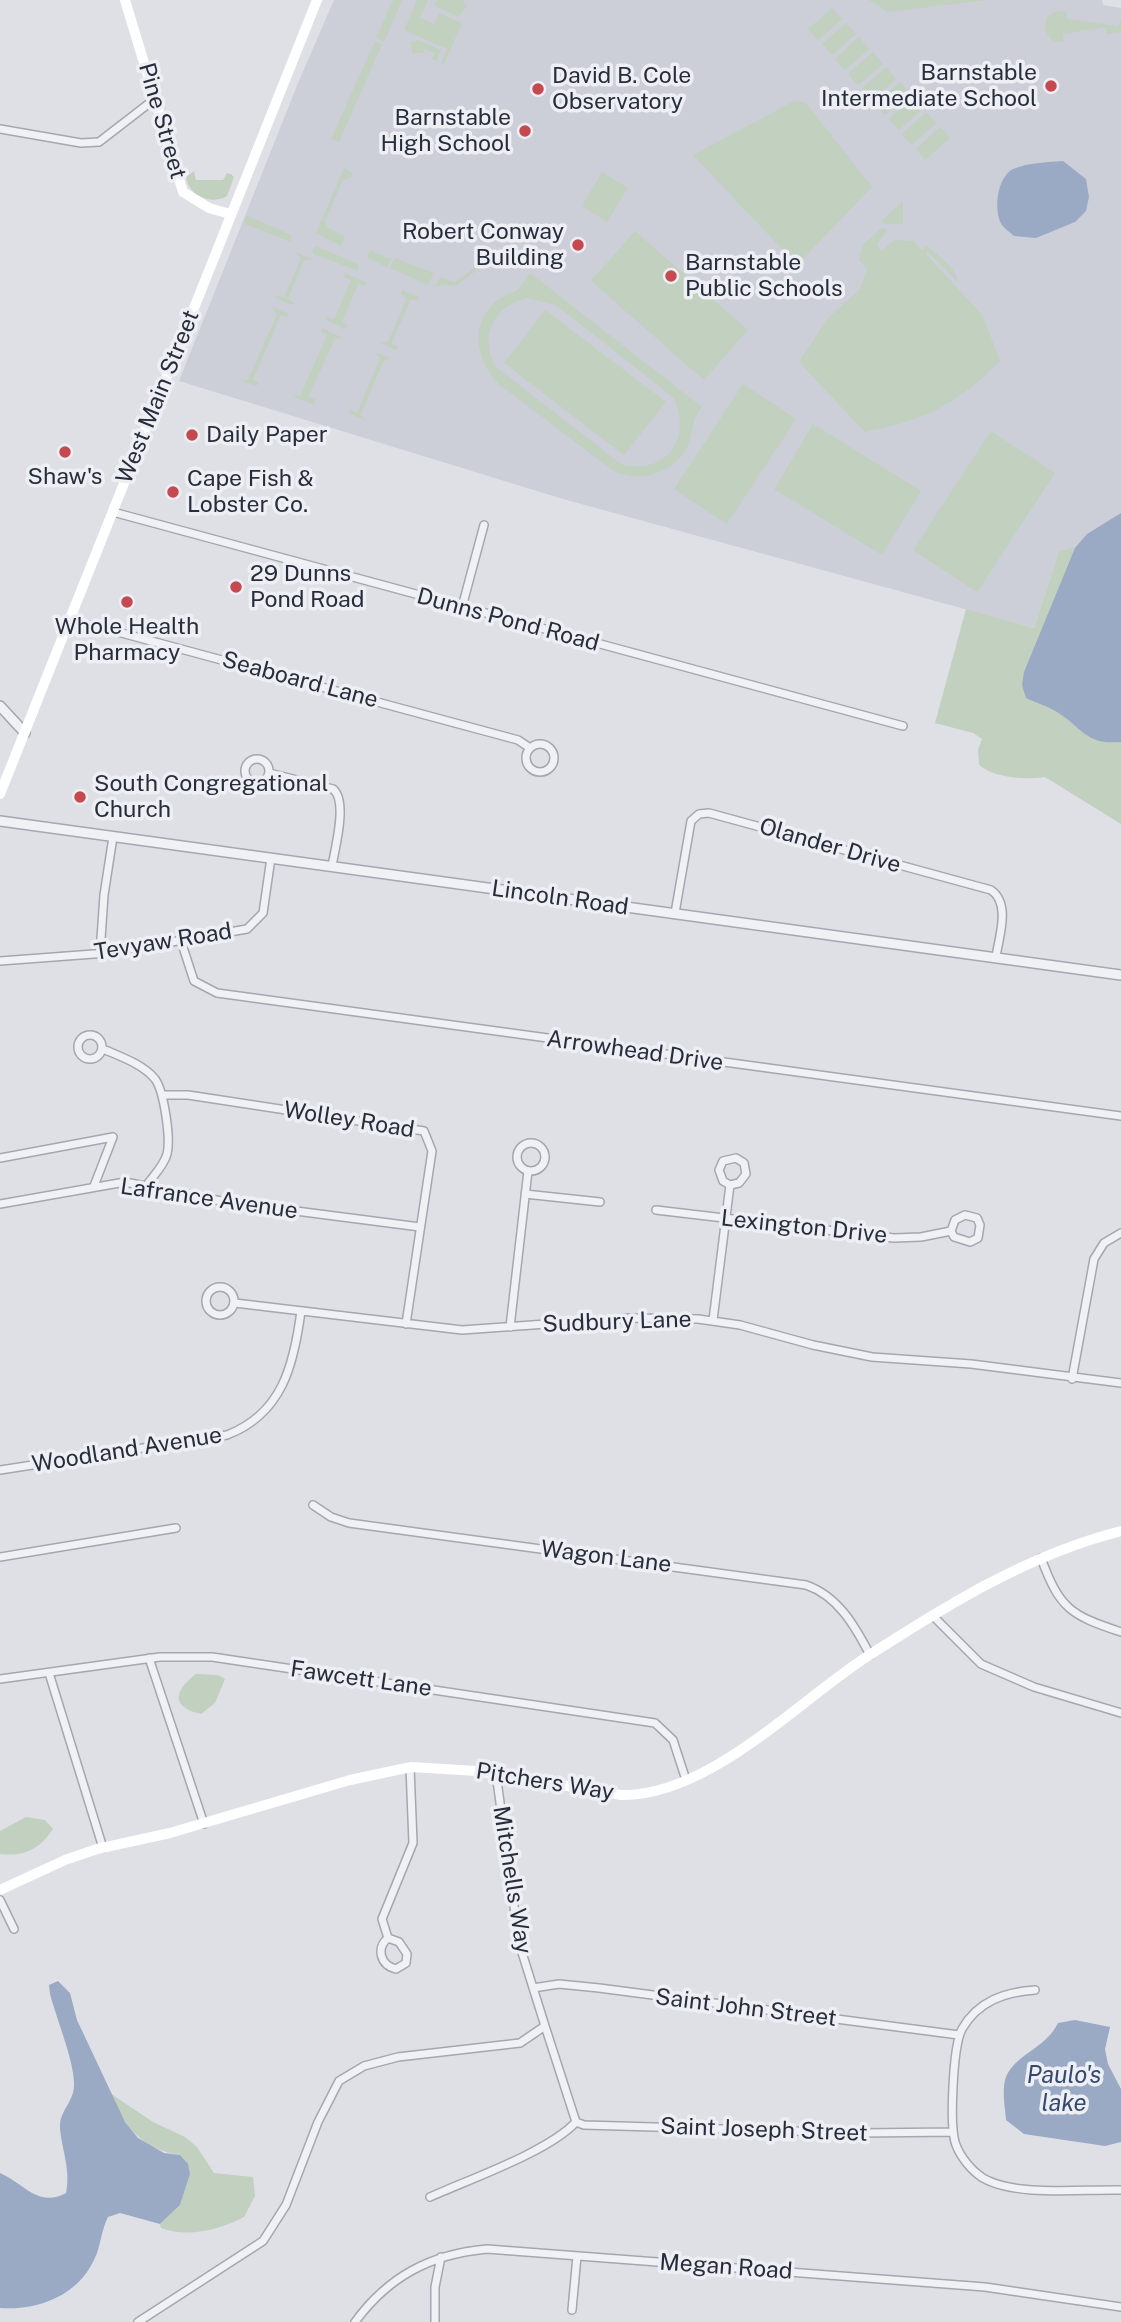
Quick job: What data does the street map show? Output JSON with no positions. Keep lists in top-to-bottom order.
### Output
{
  "streets": {
    "main road": ["Pine Street", "West Main Street", "Pitchers Way"],
    "street": [
      "Dunns Pond Road",
      "Seaboard Lane",
      "Olander Drive",
      "Lincoln Road",
      "Tevyaw Road",
      "Arrowhead Drive",
      "Wolley Road",
      "Lafrance Avenue",
      "Lexington Drive",
      "Sudbury Lane",
      "Woodland Avenue",
      "Wagon Lane",
      "Fawcett Lane",
      "Mitchells Way",
      "Saint John Street",
      "Saint Joseph Street",
      "Megan Road"
    ]
  },
  "crossings": [
    ["Pine Street", "West Main Street"],
    ["West Main Street", "Dunns Pond Road"],
    ["West Main Street", "Seaboard Lane"],
    ["Olander Drive", "Lincoln Road"],
    ["Lincoln Road", "Tevyaw Road"],
    ["Tevyaw Road", "Arrowhead Drive"],
    ["Wolley Road", "Lafrance Avenue"],
    ["Wolley Road", "Sudbury Lane"],
    ["Sudbury Lane", "Woodland Avenue"],
    ["Wagon Lane", "Pitchers Way"],
    ["Fawcett Lane", "Pitchers Way"],
    ["Pitchers Way", "Mitchells Way"],
    ["Mitchells Way", "Saint John Street"],
    ["Mitchells Way", "Saint Joseph Street"]
  ],
  "water": ["Paulo's lake"],
  "places": [
    "Barnstable Intermediate School",
    "David B. Cole Observatory",
    "Barnstable High School",
    "Robert Conway Building",
    "Barnstable Public Schools",
    "Daily Paper",
    "Shaw's",
    "Cape Fish & Lobster Co.",
    "29 Dunns Pond Road",
    "Whole Health Pharmacy",
    "South Congregational Church"
  ]
}
